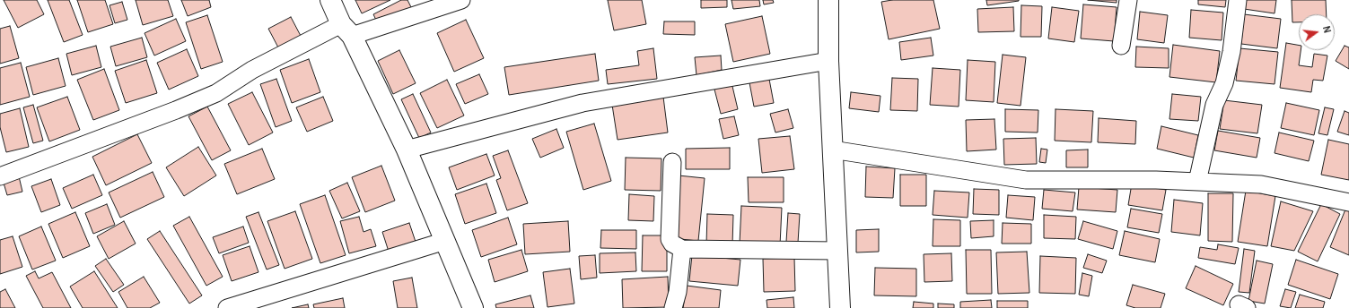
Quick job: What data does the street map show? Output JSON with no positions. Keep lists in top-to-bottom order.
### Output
{
  "north": "right"
}
